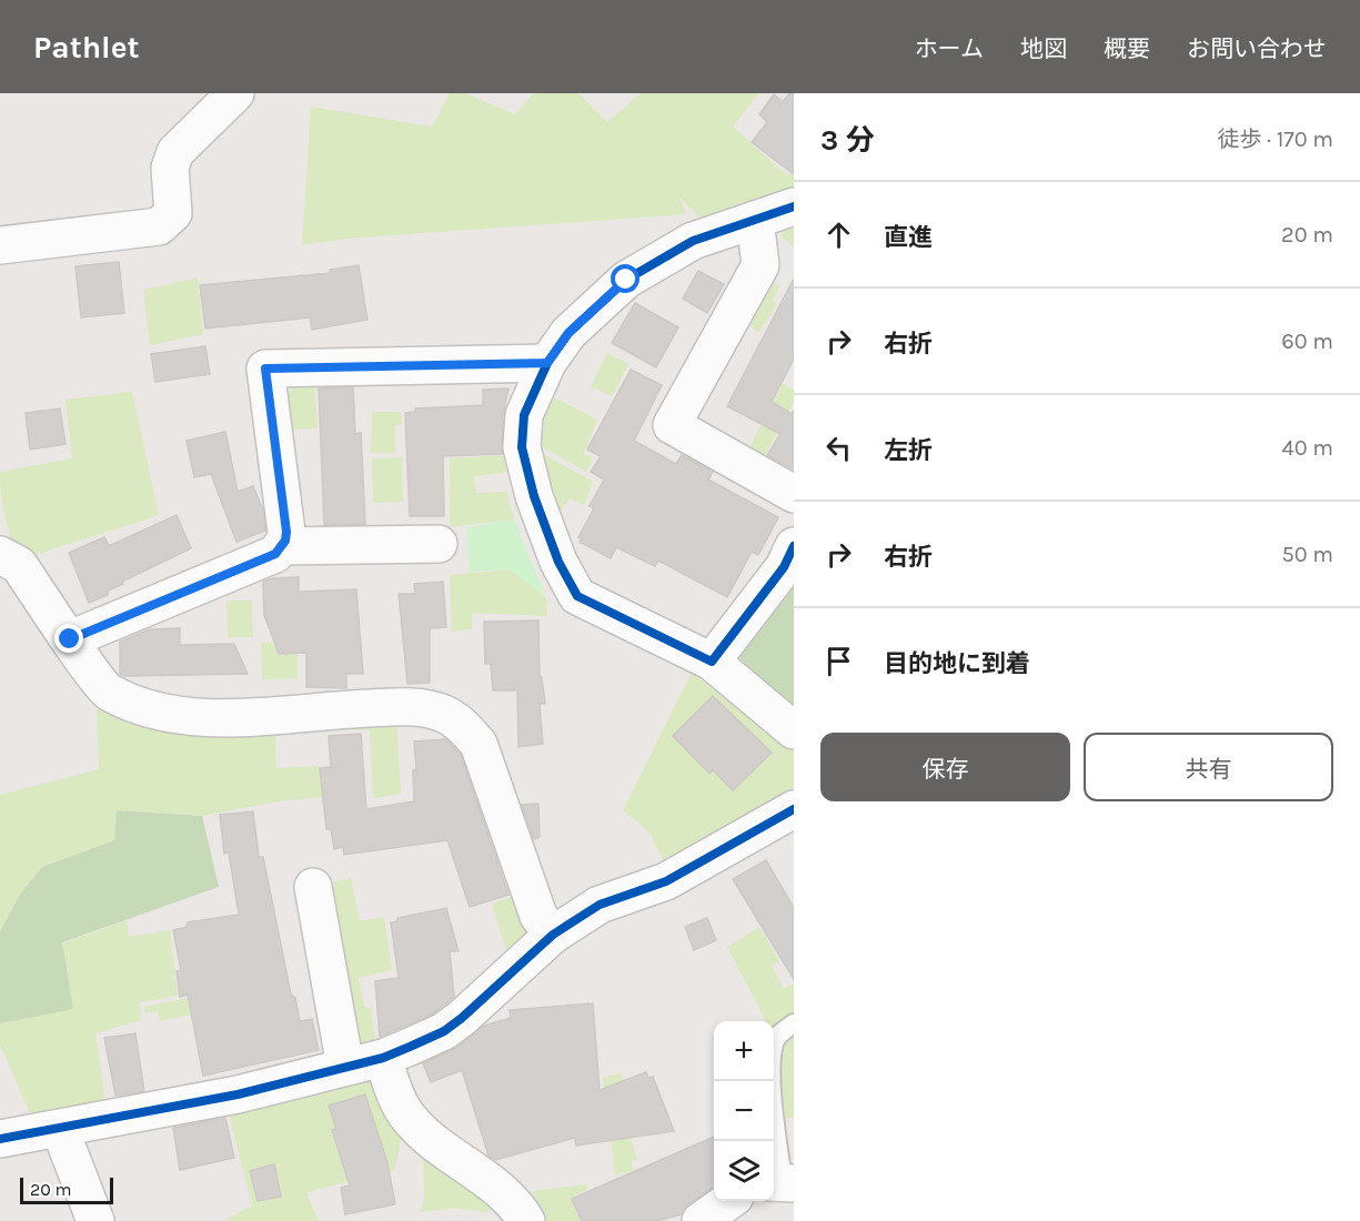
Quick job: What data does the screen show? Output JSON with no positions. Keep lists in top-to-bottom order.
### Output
{
  "scale_bar": "20 m",
  "page": {
    "header": "Pathlet",
    "nav": [
      "ホーム",
      "地図",
      "概要",
      "お問い合わせ"
    ],
    "heading": ["3 分", "徒歩 · 170 m"],
    "list": [
      ["直進", "20 m"],
      ["右折", "60 m"],
      ["左折", "40 m"],
      ["右折", "50 m"],
      "目的地に到着"
    ],
    "buttons": ["保存", "共有"],
    "map_buttons": ["+", "−"],
    "scale": "20 m"
  }
}
